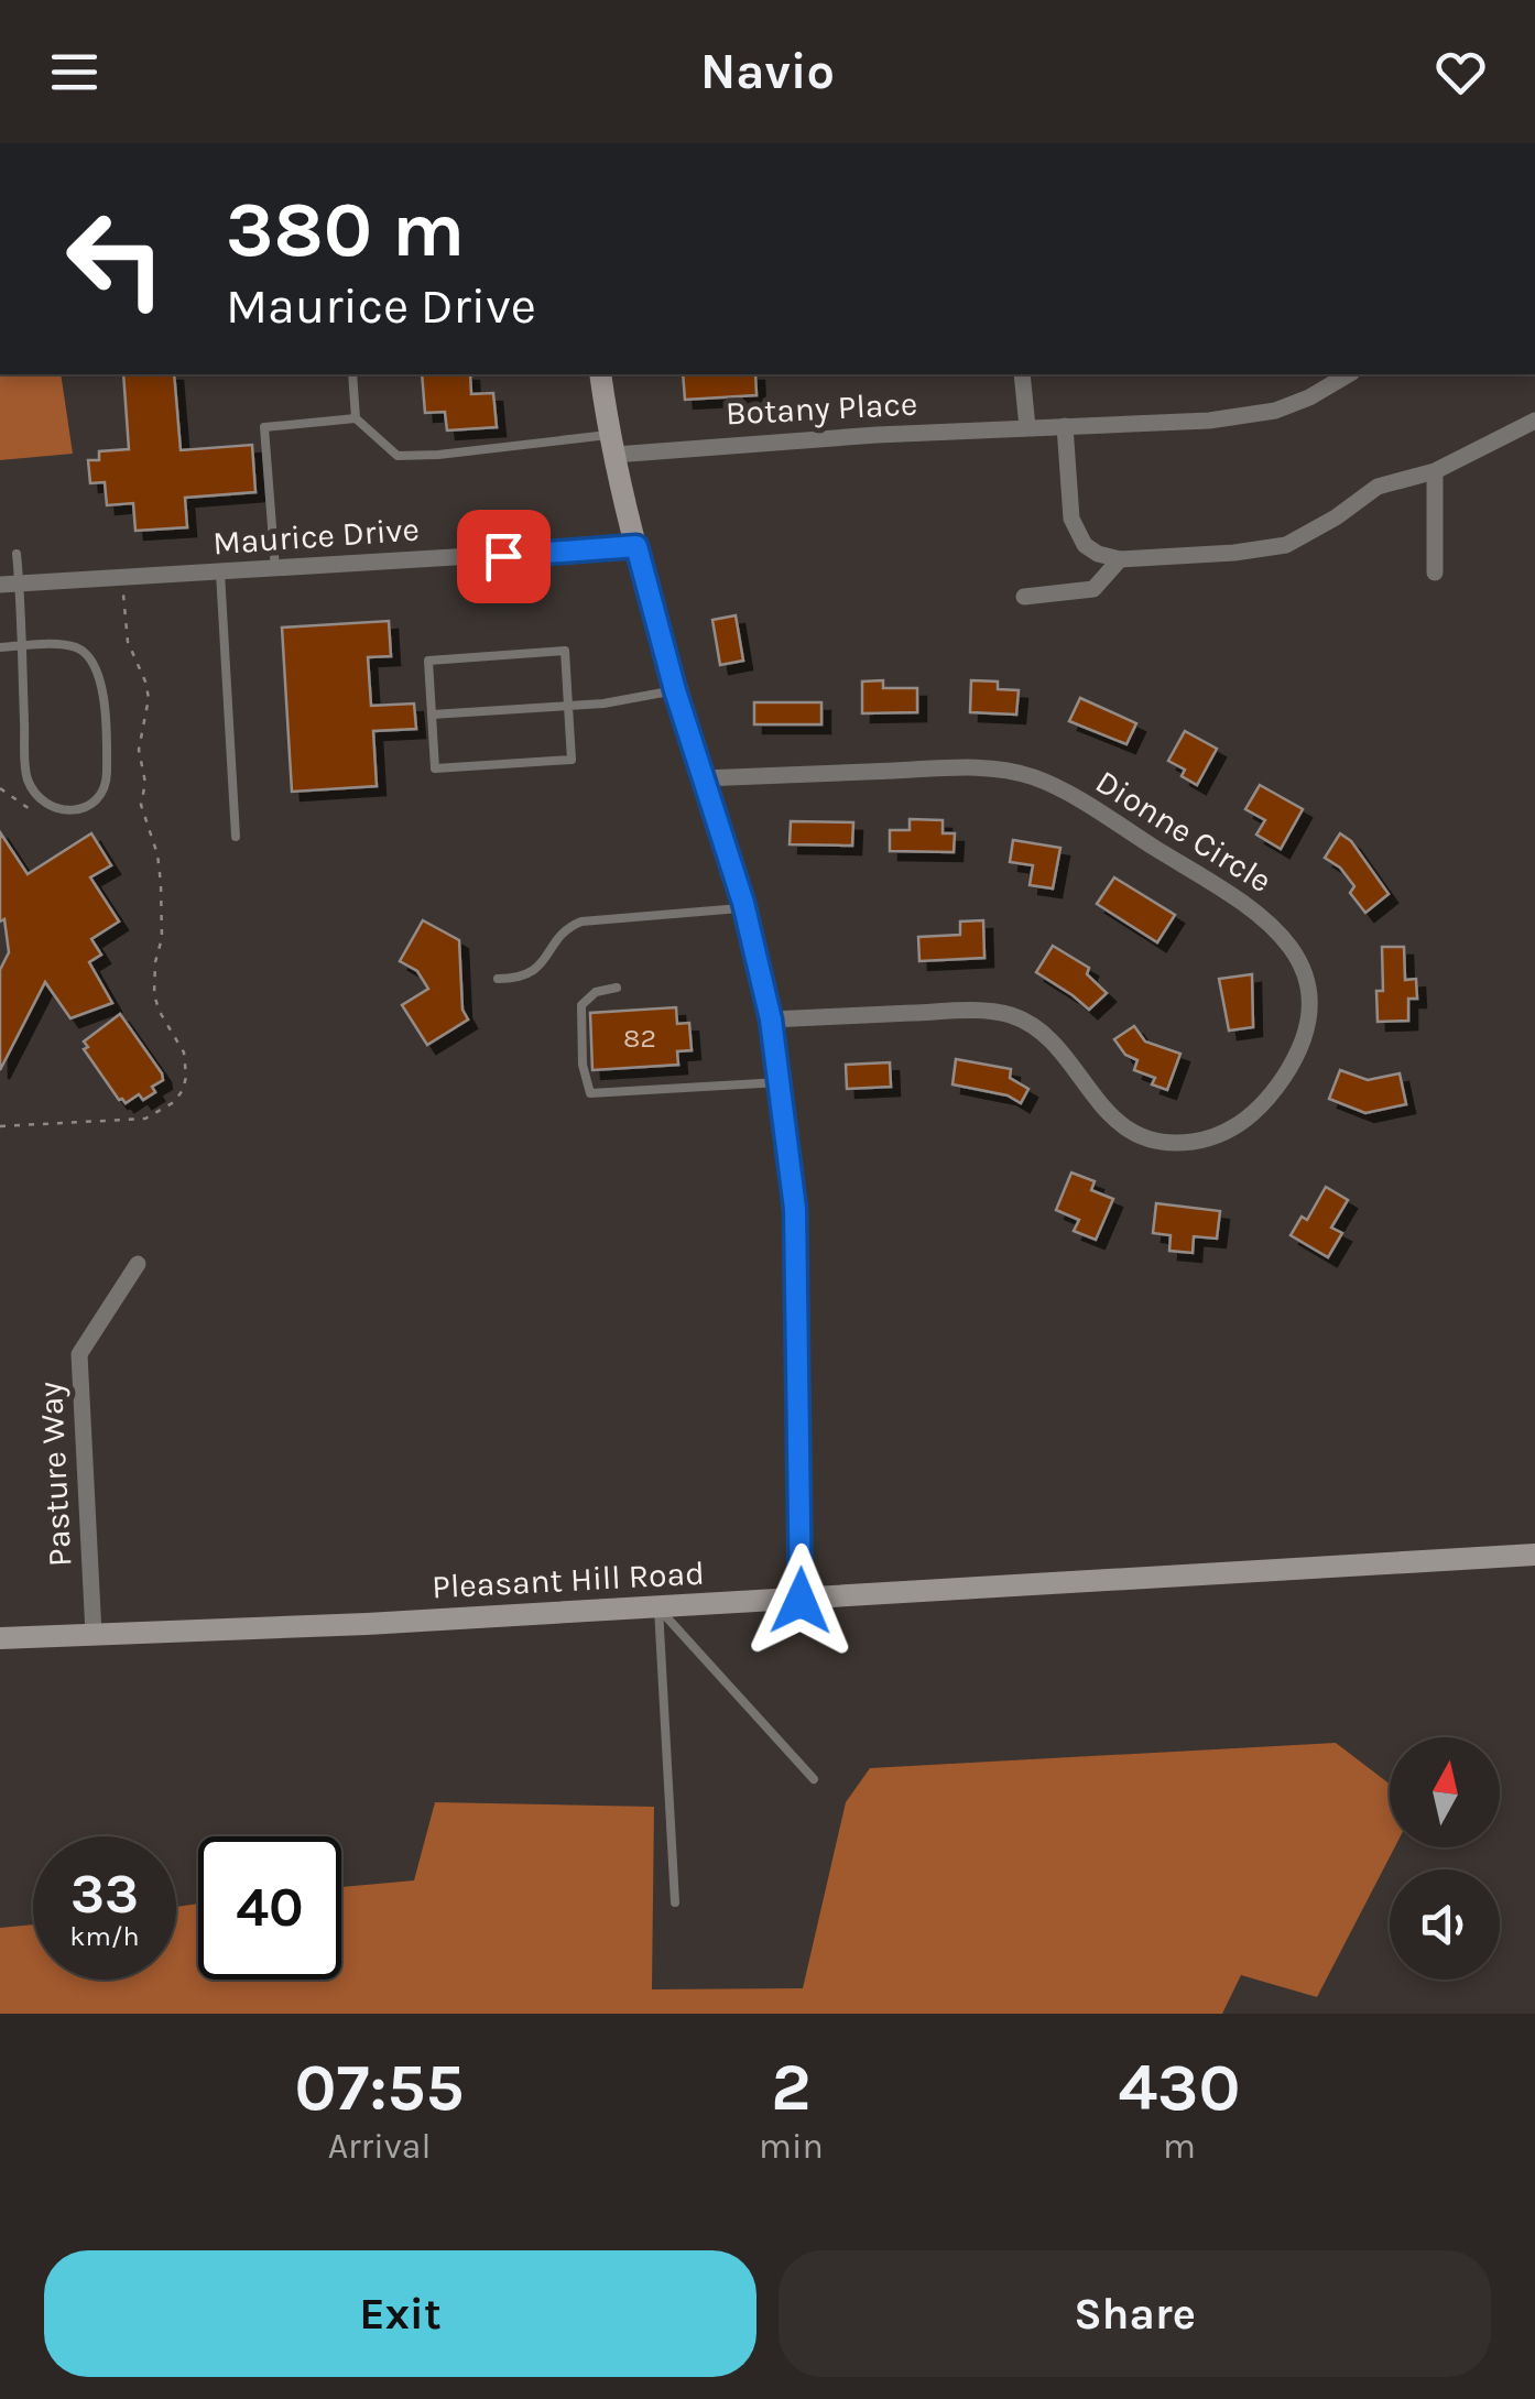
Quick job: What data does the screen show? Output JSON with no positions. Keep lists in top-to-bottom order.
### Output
{
  "streets": {
    "street": [
      "Botany Place",
      "Maurice Drive",
      "Dionne Circle",
      "Pasture Way",
      "Pleasant Hill Road"
    ]
  },
  "crossings": [
    ["Pasture Way", "Pleasant Hill Road"]
  ],
  "house_numbers": ["82"],
  "north": "top",
  "page": {
    "header": "Navio",
    "turn": ["380 m", "Maurice Drive"],
    "speed": "33 km/h",
    "limit": "40",
    "eta": [
      "07:55",
      "Arrival",
      "2",
      "min",
      "430",
      "m"
    ],
    "buttons": ["Exit", "Share"]
  }
}
